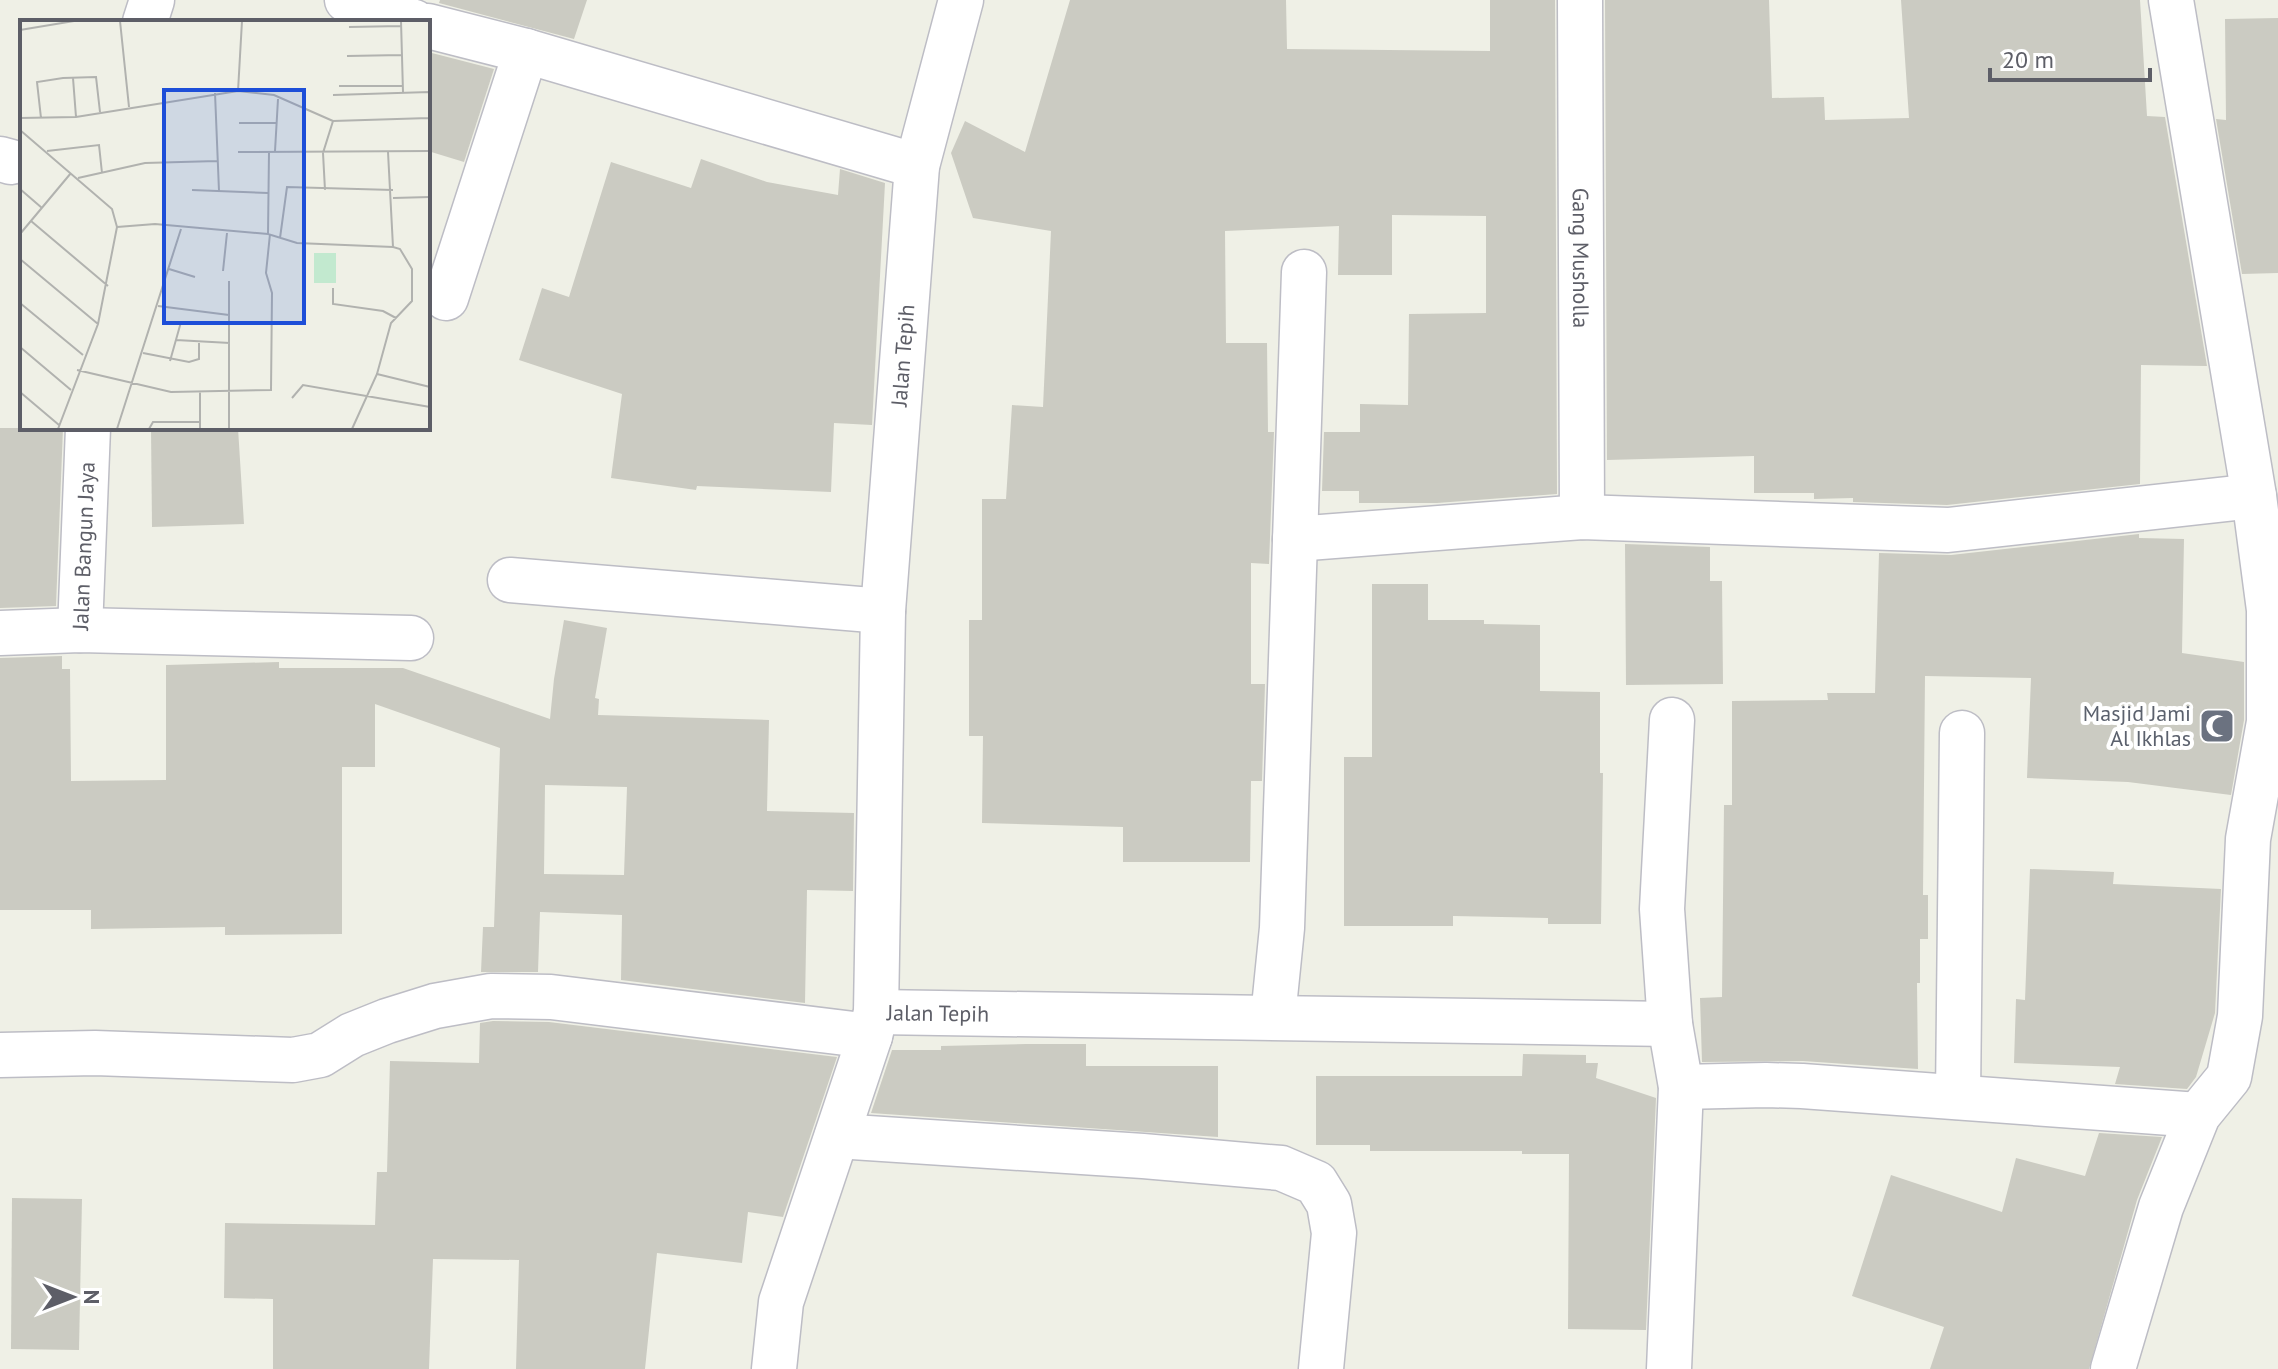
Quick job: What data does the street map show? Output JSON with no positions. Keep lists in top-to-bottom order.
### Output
{
  "streets": {
    "street": ["Gang Musholla", "Jalan Tepih", "Jalan Bangun Jaya"]
  },
  "places": {
    "mosque": ["Masjid Jami Al Ikhlas"]
  },
  "scale_bar": "20 m",
  "north": "right"
}
